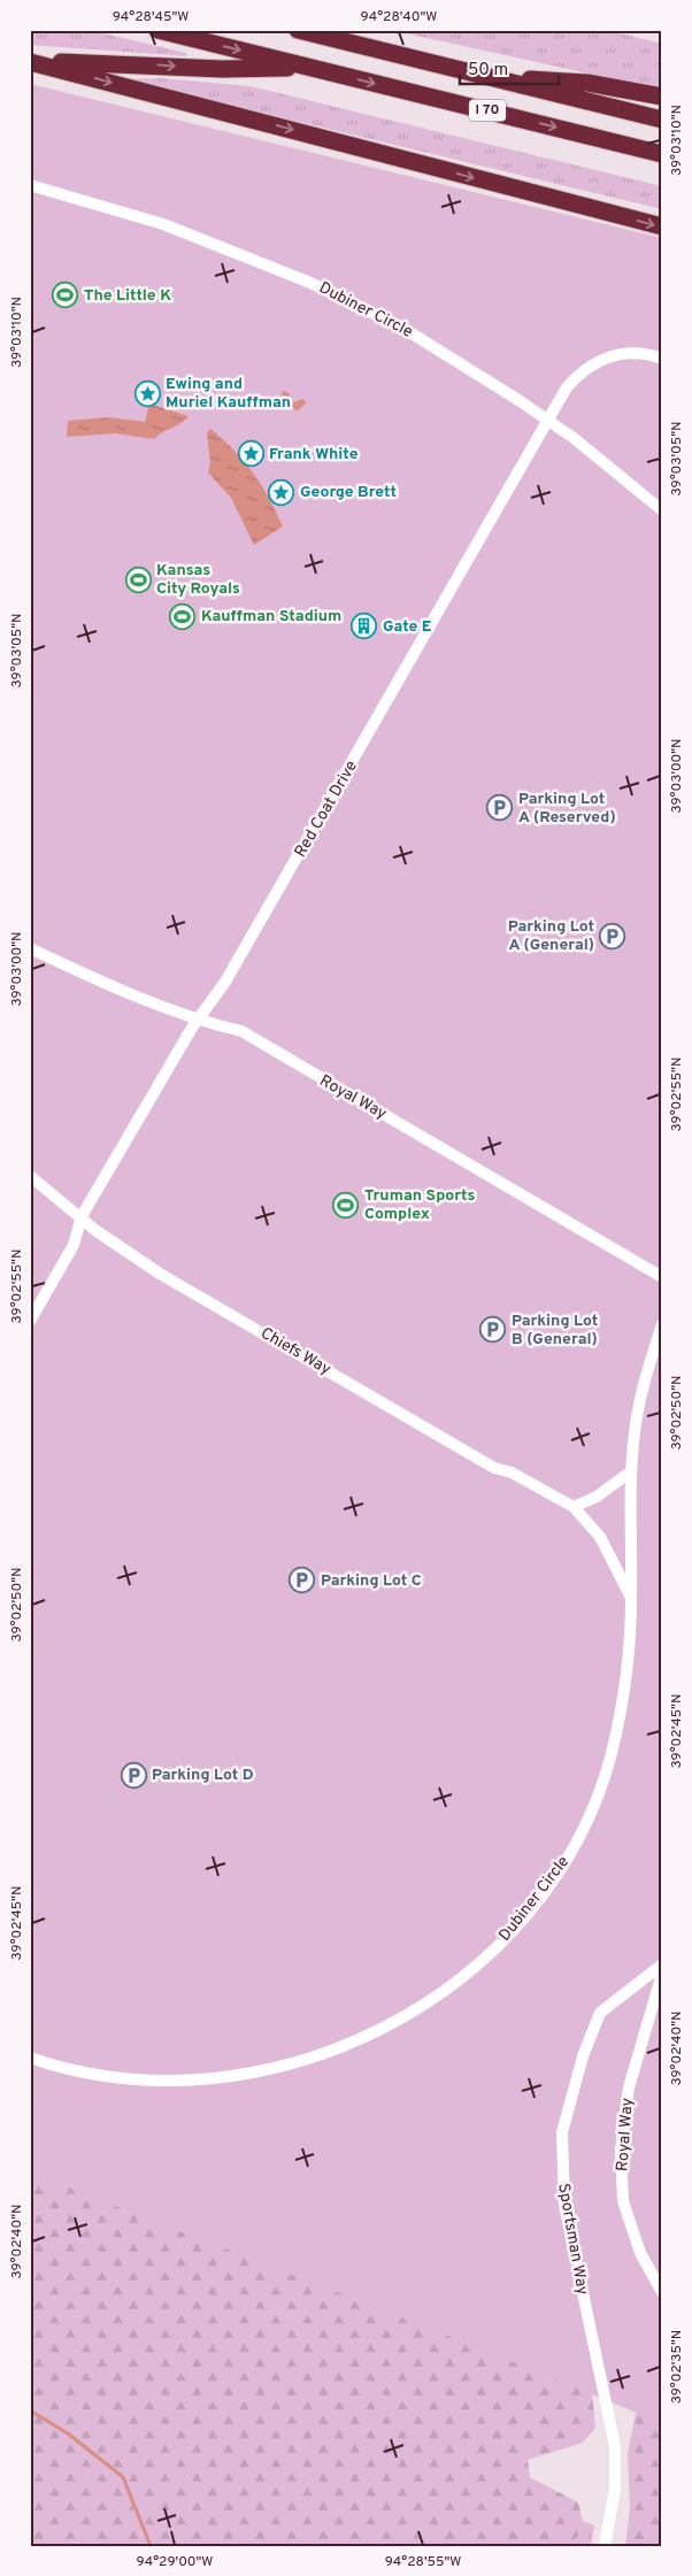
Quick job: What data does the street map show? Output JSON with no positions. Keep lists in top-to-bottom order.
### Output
{
  "streets": {
    "highway": ["I 70"],
    "street": [
      "Dubiner Circle",
      "Red Coat Drive",
      "Royal Way",
      "Chiefs Way",
      "Sportsman Way"
    ]
  },
  "crossings": [
    ["Dubiner Circle", "Chiefs Way"],
    ["Red Coat Drive", "Royal Way"],
    ["Red Coat Drive", "Chiefs Way"]
  ],
  "places": {
    "sports": [
      "The Little K",
      "Kansas City Royals",
      "Kauffman Stadium",
      "Truman Sports Complex"
    ],
    "place": ["Ewing and Muriel Kauffman", "Frank White", "George Brett"],
    "building": ["Gate E"],
    "parking": [
      "Parking Lot A (Reserved)",
      "Parking Lot A (General)",
      "Parking Lot B (General)",
      "Parking Lot C",
      "Parking Lot D"
    ]
  },
  "scale_bar": "50 m",
  "coordinates": [
    "94°28'45\"W",
    "94°28'40\"W",
    "39°03'10\"N",
    "39°03'05\"N",
    "39°03'00\"N",
    "39°02'55\"N",
    "39°02'50\"N",
    "39°02'45\"N",
    "39°02'40\"N",
    "39°02'35\"N",
    "94°29'00\"W",
    "94°28'55\"W"
  ]
}
